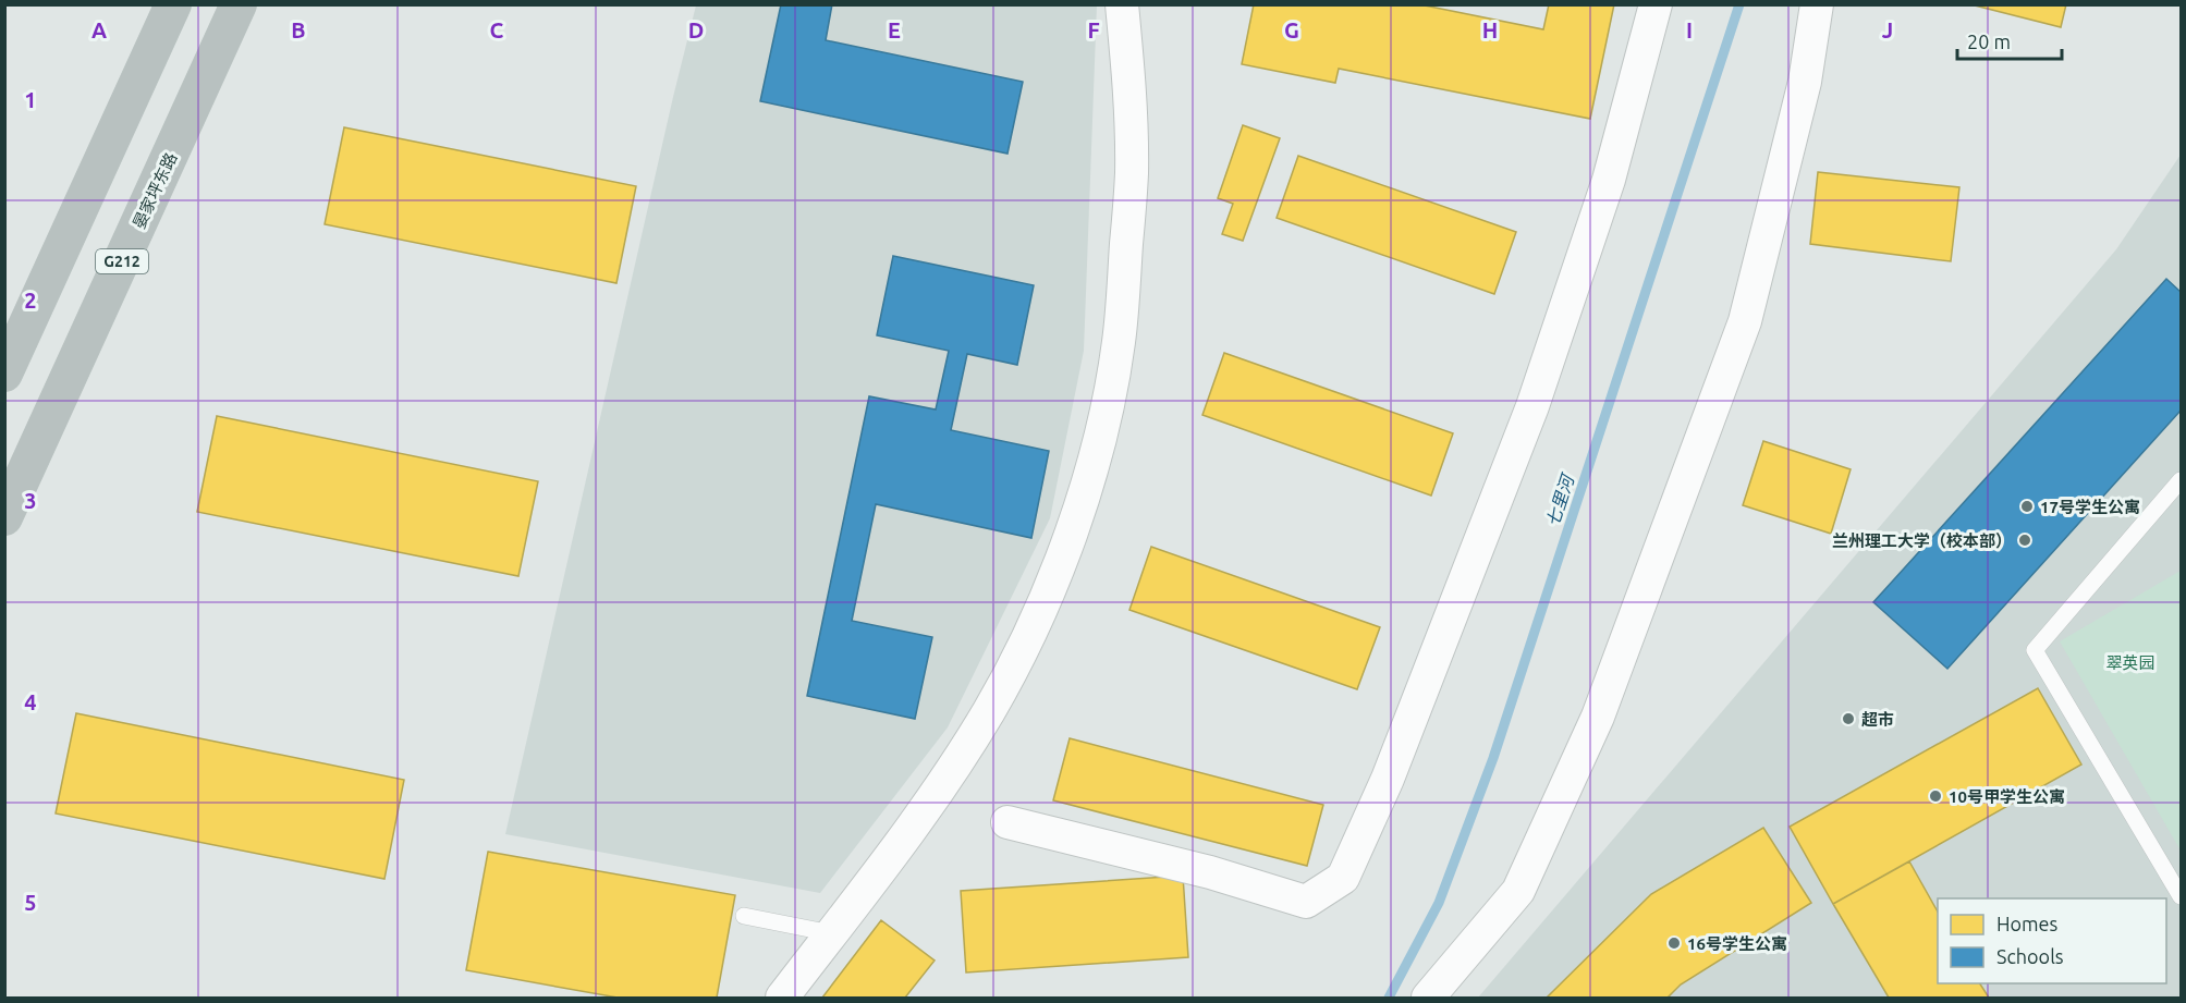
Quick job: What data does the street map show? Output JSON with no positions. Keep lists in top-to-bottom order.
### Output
{
  "streets": {
    "highway": ["晏家坪东路", "G212"]
  },
  "water": ["七里河"],
  "parks": ["翠英园"],
  "places": [
    "17号学生公寓",
    "兰州理工大学（校本部）",
    "超市",
    "10号甲学生公寓",
    "16号学生公寓"
  ],
  "legend": ["Homes", "Schools"],
  "scale_bar": "20 m",
  "grid": {
    "columns": [
      "A",
      "B",
      "C",
      "D",
      "E",
      "F",
      "G",
      "H",
      "I",
      "J"
    ],
    "rows": [
      "1",
      "2",
      "3",
      "4",
      "5"
    ]
  }
}
